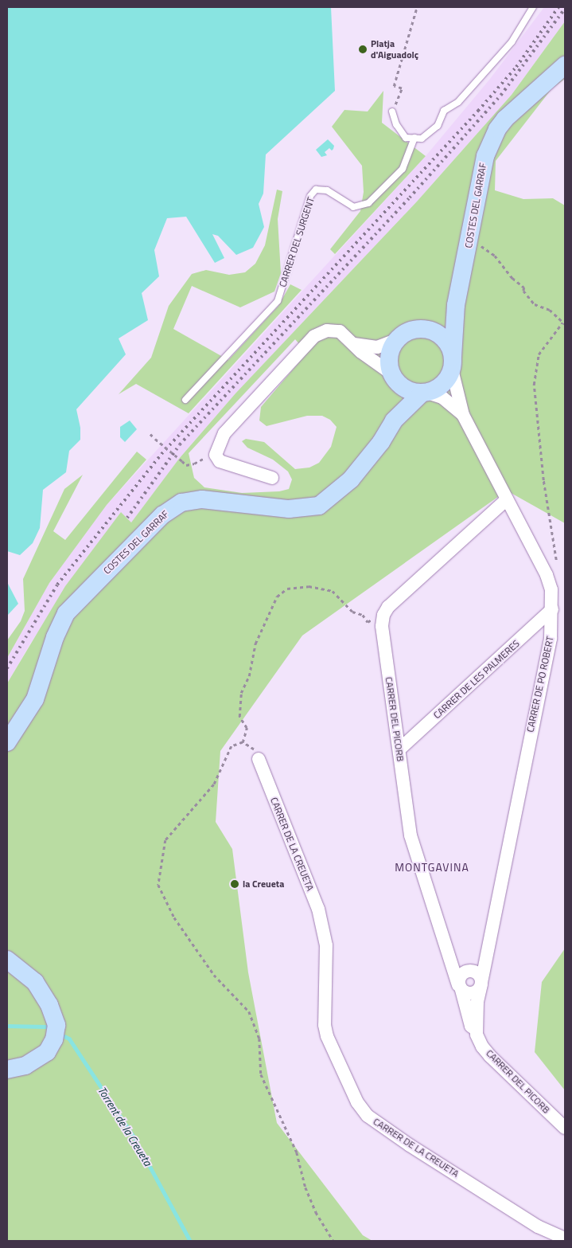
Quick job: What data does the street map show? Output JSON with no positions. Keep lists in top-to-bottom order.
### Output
{
  "streets": {
    "main road": ["COSTES DEL GARRAF"],
    "street": [
      "CARRER DE LES PALMERES",
      "CARRER DE PO ROBERT",
      "CARRER DEL PICORB",
      "CARRER DE LA CREUETA"
    ],
    "lane": ["CARRER DEL SURGENT"]
  },
  "crossings": [
    ["COSTES DEL GARRAF", "CARRER DE PO ROBERT"],
    ["CARRER DE LES PALMERES", "CARRER DE PO ROBERT"],
    ["CARRER DE LES PALMERES", "CARRER DEL PICORB"],
    ["CARRER DE PO ROBERT", "CARRER DEL PICORB"]
  ],
  "districts": ["MONTGAVINA"],
  "water": ["Torrent de la Creueta"],
  "places": ["Platja d'Aiguadolç", "la Creueta"]
}
